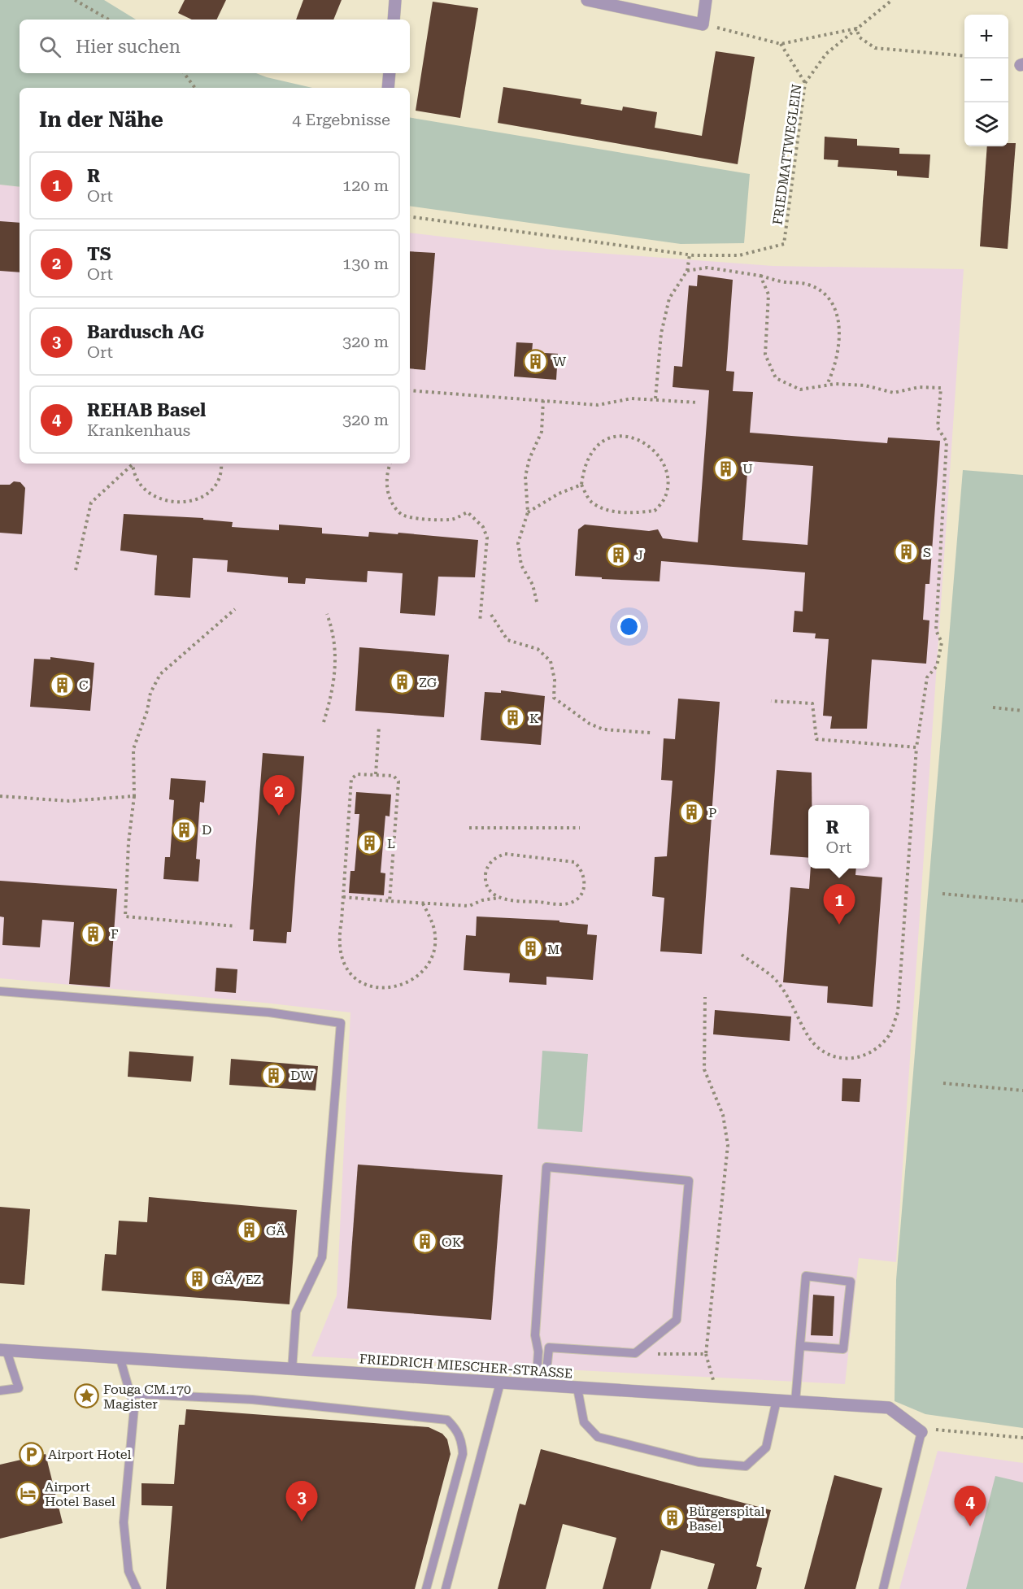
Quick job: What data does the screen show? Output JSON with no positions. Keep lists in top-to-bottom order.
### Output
{
  "streets": {
    "street": ["FRIEDRICH MIESCHER-STRASSE"],
    "path": ["FRIEDMATTWEGLEIN"]
  },
  "places": {
    "building": [
      "W",
      "U",
      "S",
      "J",
      "ZG",
      "C",
      "K",
      "P",
      "D",
      "L",
      "F",
      "M",
      "DW",
      "GÄ",
      "OK",
      "GÄ / EZ",
      "Bürgerspital Basel"
    ],
    "place": ["Fouga CM.170 Magister"],
    "parking": ["Airport Hotel"],
    "hotel": ["Airport Hotel Basel"]
  },
  "page": {
    "map_buttons": ["+", "−"],
    "search": "Hier suchen",
    "heading": ["In der Nähe", "4 Ergebnisse"],
    "list": [
      {
        "mark": "1",
        "name": "R",
        "note": "Ort",
        "value": "120 m"
      },
      {
        "mark": "2",
        "name": "TS",
        "note": "Ort",
        "value": "130 m"
      },
      {
        "mark": "3",
        "name": "Bardusch AG",
        "note": "Ort",
        "value": "320 m"
      },
      {
        "mark": "4",
        "name": "REHAB Basel",
        "note": "Krankenhaus",
        "value": "320 m"
      }
    ],
    "pins": [
      "2",
      "1",
      "3",
      "4"
    ],
    "popup": ["R", "Ort"]
  }
}
